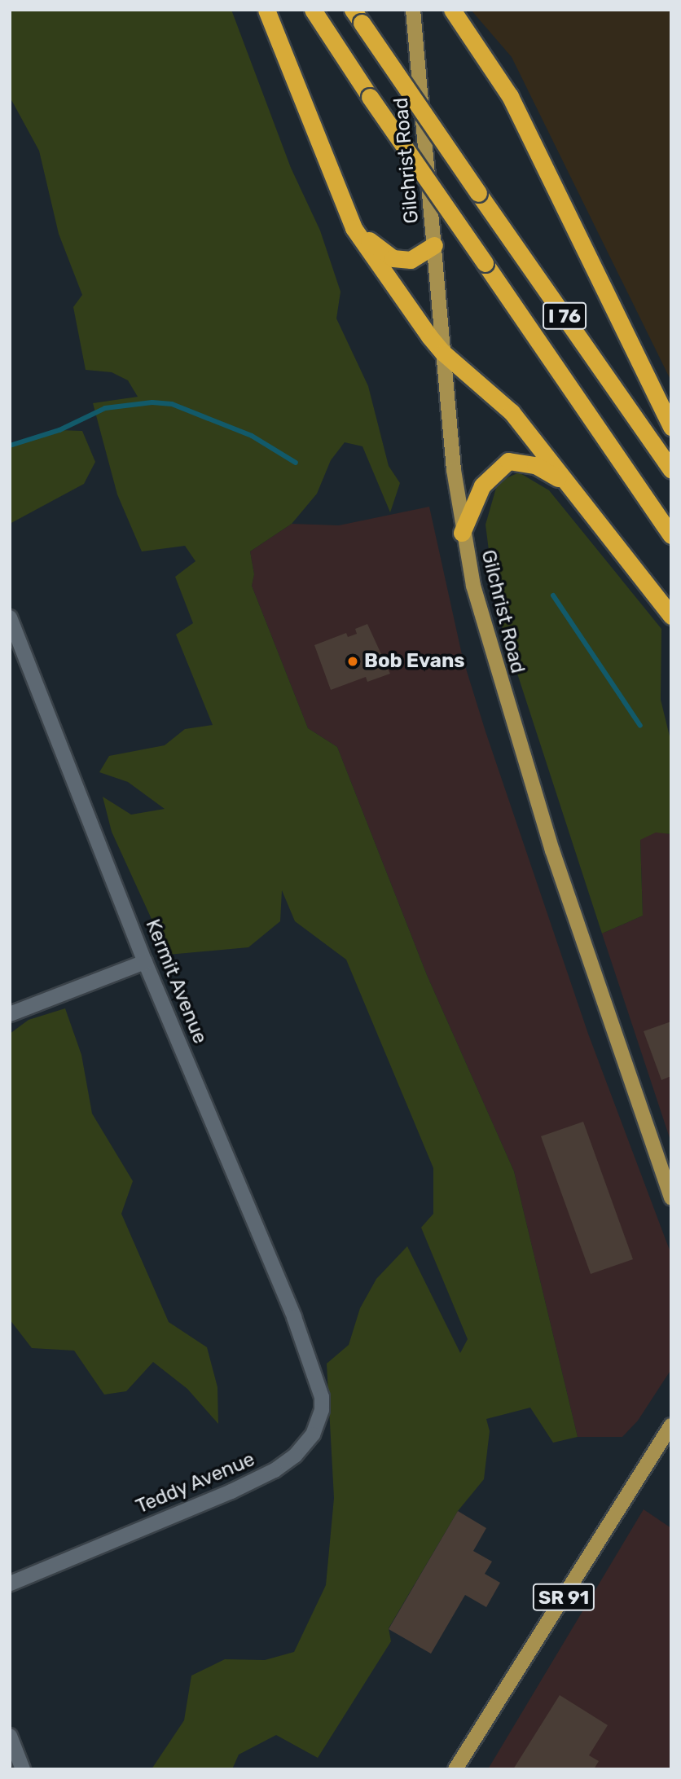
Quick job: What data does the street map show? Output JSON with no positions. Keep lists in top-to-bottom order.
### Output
{
  "streets": {
    "highway": ["I 76"],
    "main road": ["Gilchrist Road", "SR 91"],
    "street": ["Kermit Avenue", "Teddy Avenue"]
  },
  "crossings": [
    ["Kermit Avenue", "Teddy Avenue"]
  ],
  "places": ["Bob Evans"]
}
